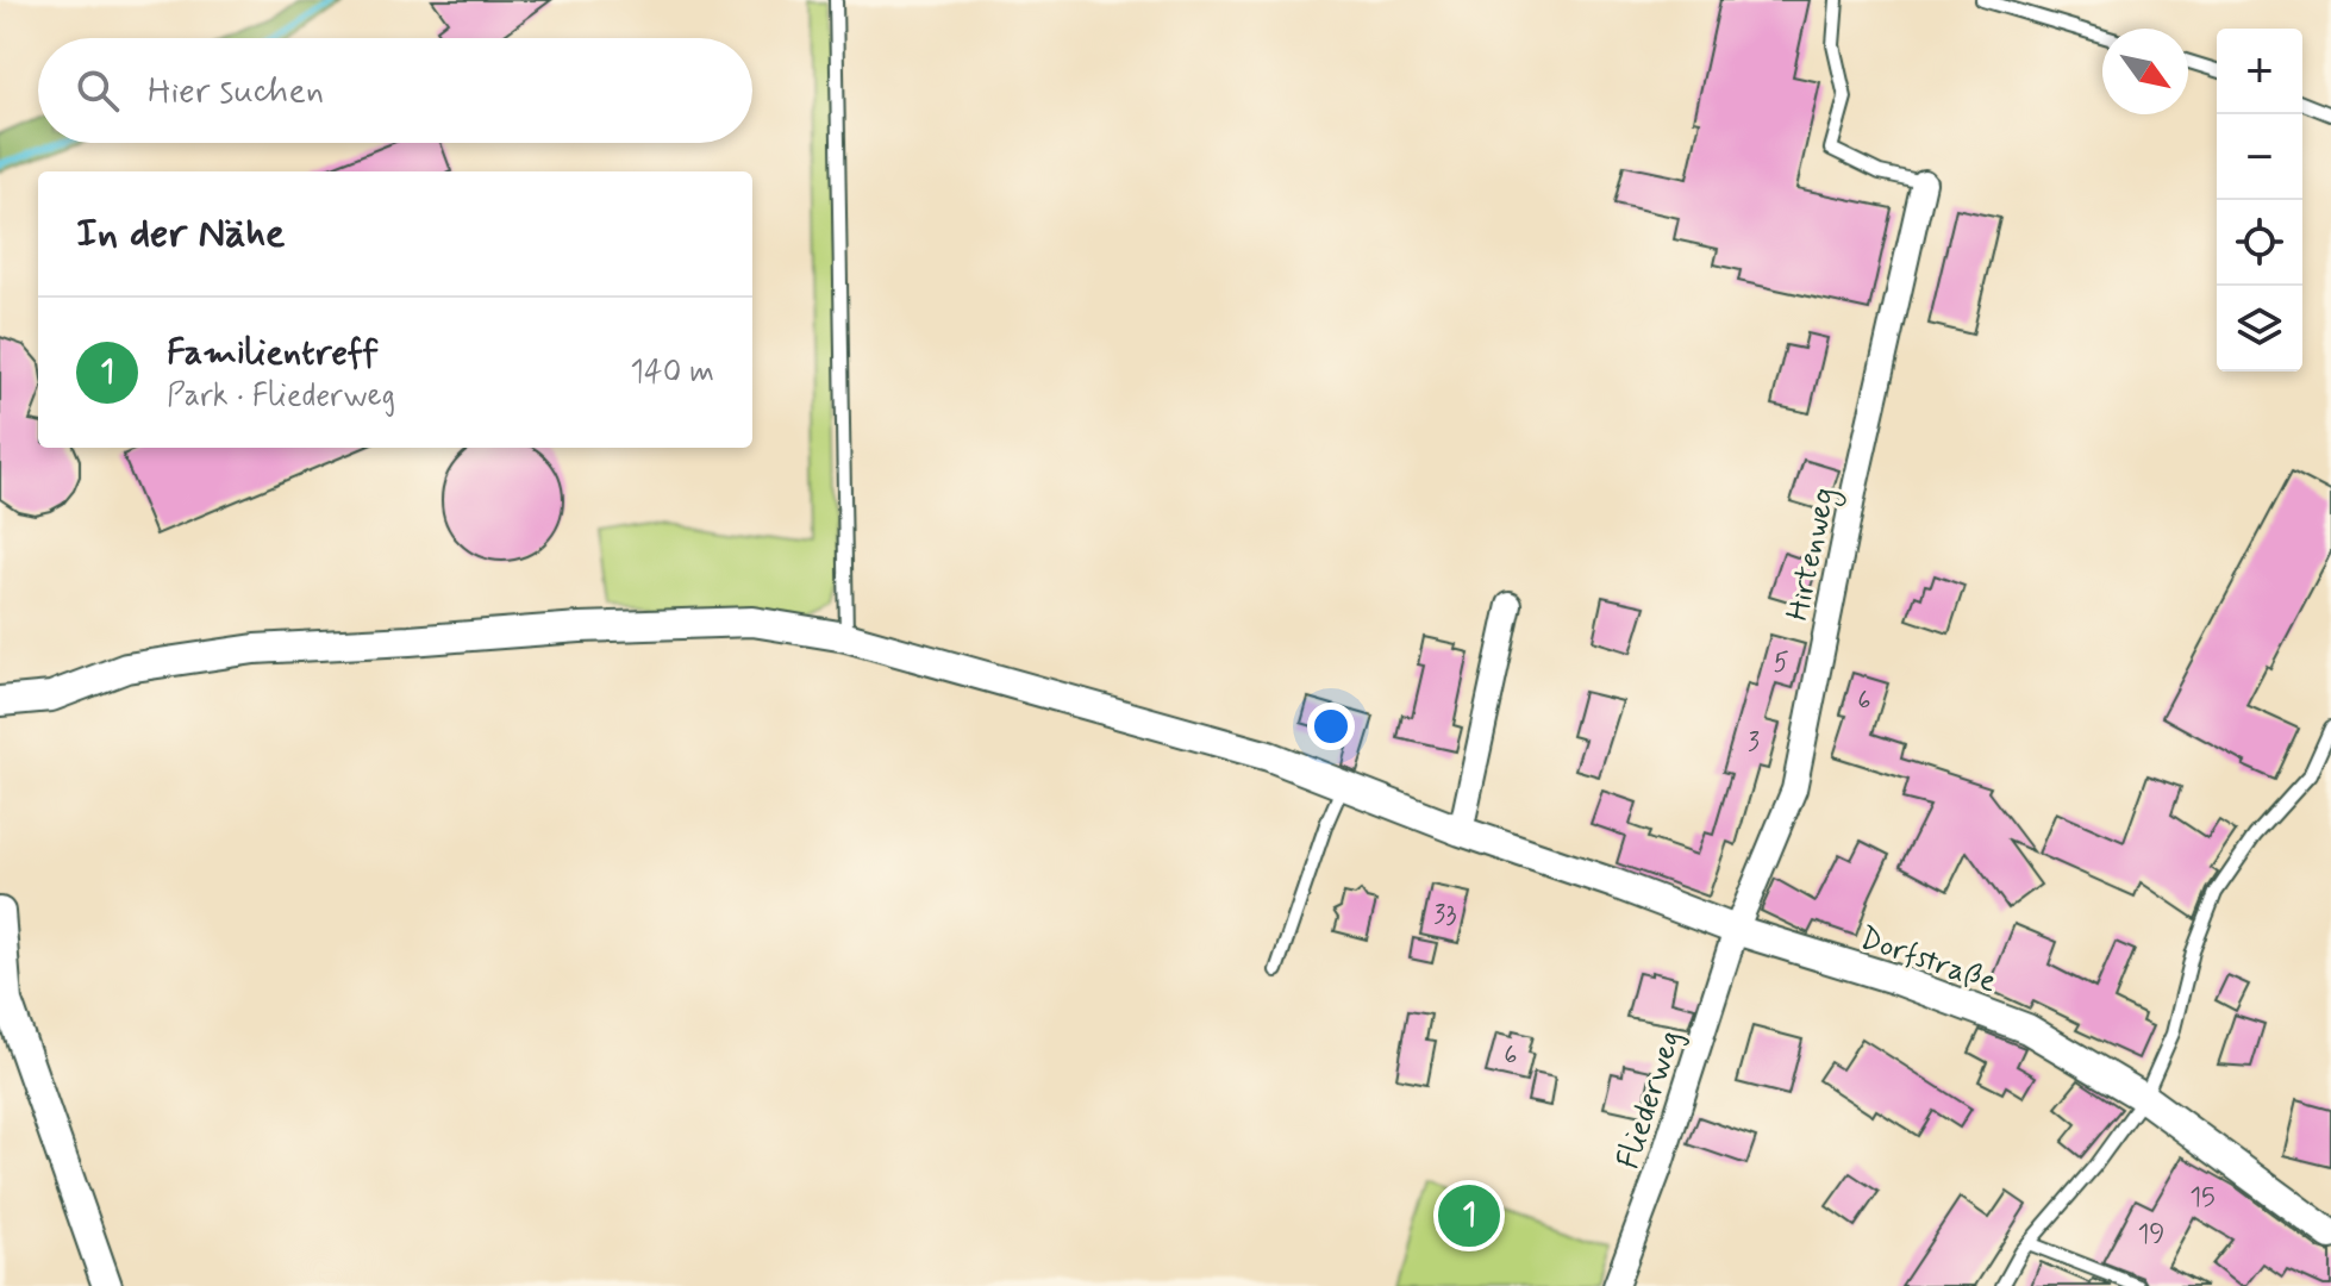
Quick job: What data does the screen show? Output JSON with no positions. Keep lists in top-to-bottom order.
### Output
{
  "streets": {
    "street": ["Hirtenweg", "Dorfstraße", "Fliederweg"]
  },
  "crossings": [
    ["Hirtenweg", "Dorfstraße"],
    ["Hirtenweg", "Fliederweg"],
    ["Dorfstraße", "Fliederweg"]
  ],
  "house_numbers": [
    "5",
    "6",
    "3",
    "33",
    "6",
    "15",
    "19"
  ],
  "north": "bottom right",
  "page": {
    "map_buttons": ["+", "−"],
    "search": "Hier suchen",
    "heading": "In der Nähe",
    "list": [
      {
        "mark": "1",
        "name": "Familientreff",
        "note": "Park · Fliederweg",
        "value": "140 m"
      }
    ],
    "pins": "1"
  }
}
